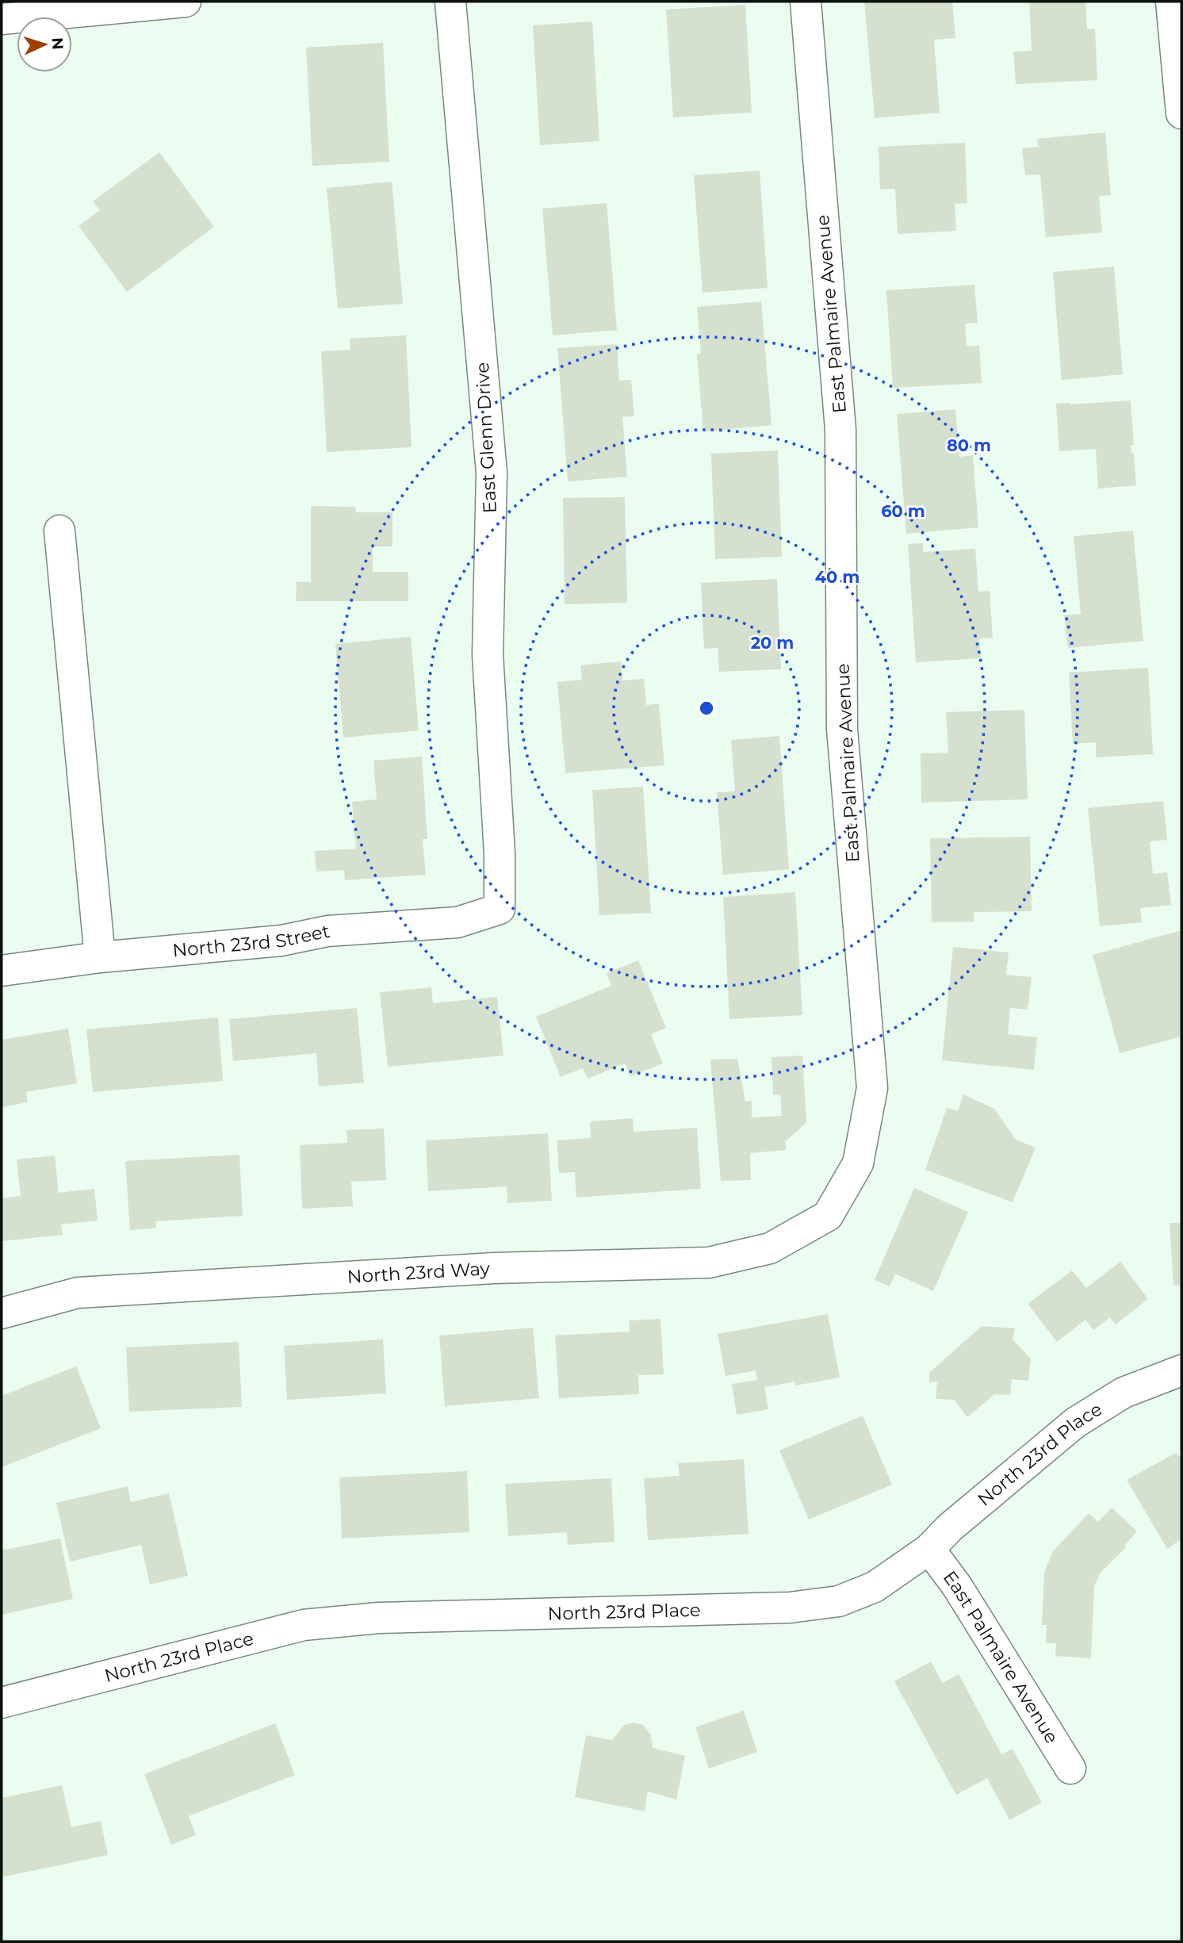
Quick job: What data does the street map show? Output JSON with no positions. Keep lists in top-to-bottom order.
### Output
{
  "streets": {
    "street": [
      "East Palmaire Avenue",
      "East Glenn Drive",
      "North 23rd Street",
      "North 23rd Way",
      "North 23rd Place"
    ]
  },
  "crossings": [
    ["East Palmaire Avenue", "North 23rd Way"],
    ["East Palmaire Avenue", "North 23rd Place"],
    ["East Glenn Drive", "North 23rd Street"]
  ],
  "north": "right",
  "rings": [
    "80 m",
    "60 m",
    "40 m",
    "20 m"
  ]
}
